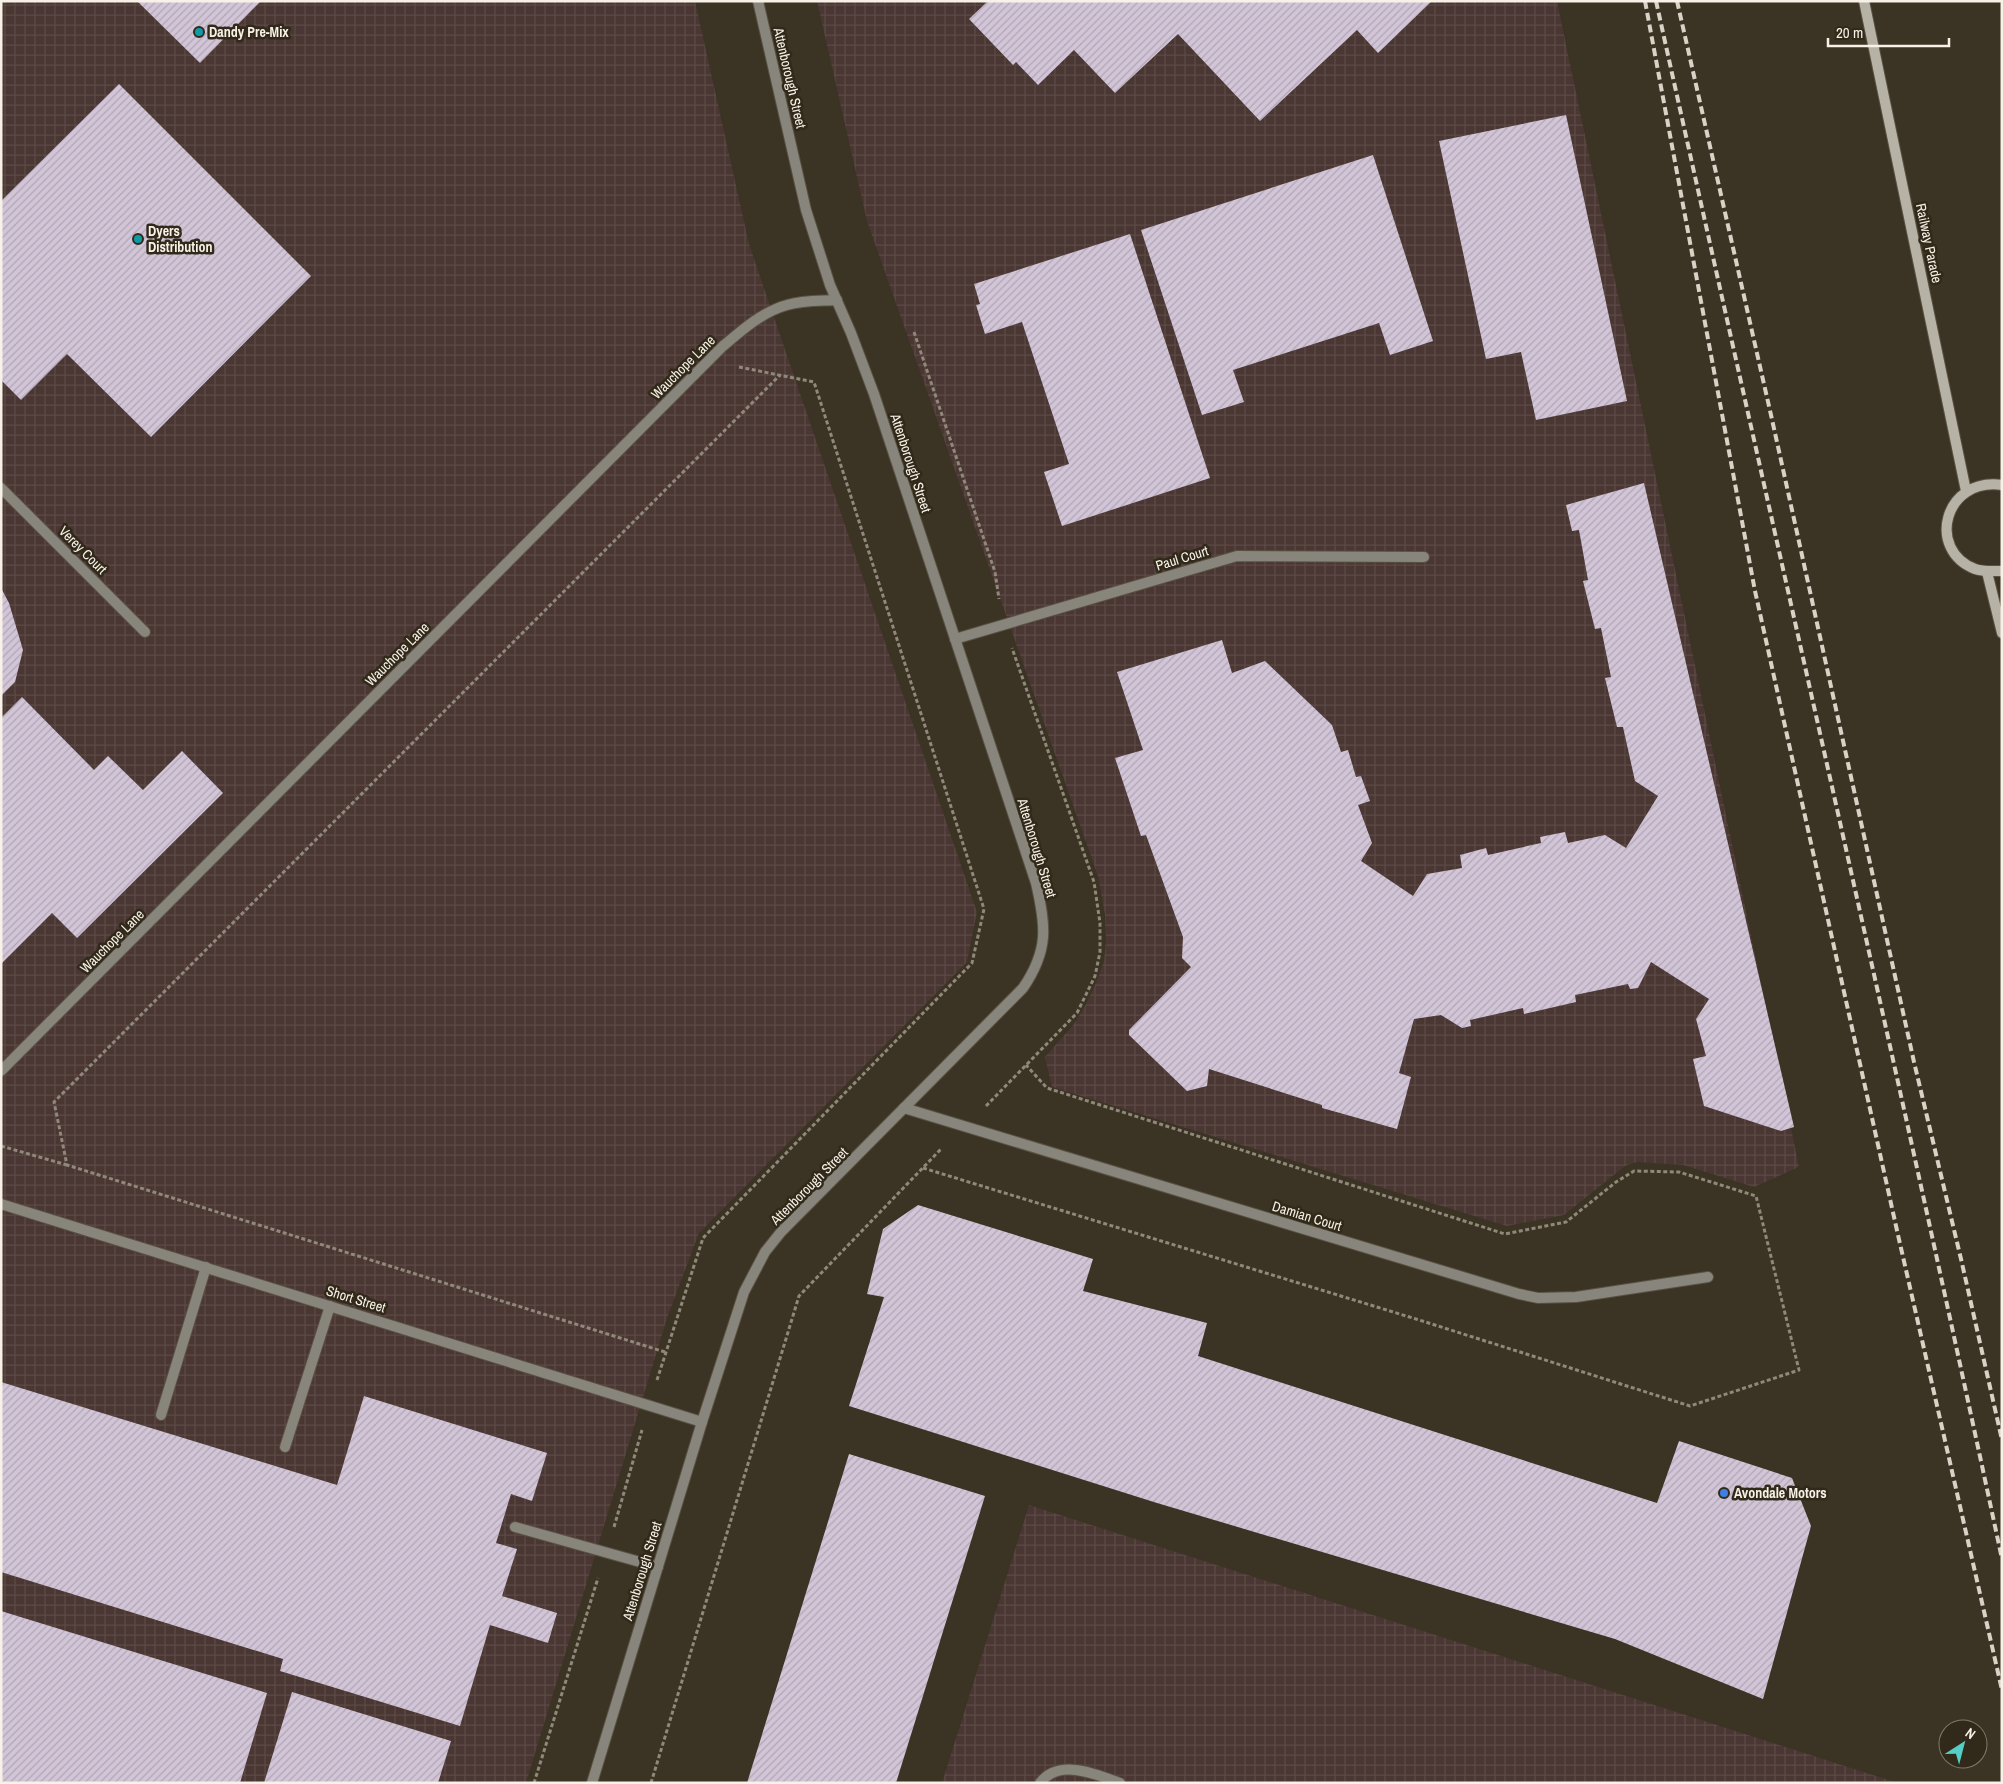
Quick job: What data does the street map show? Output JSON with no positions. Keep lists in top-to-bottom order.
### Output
{
  "streets": {
    "main road": ["Railway Parade"],
    "street": [
      "Attenborough Street",
      "Wauchope Lane",
      "Verey Court",
      "Paul Court",
      "Damian Court",
      "Short Street"
    ]
  },
  "crossings": [
    ["Attenborough Street", "Wauchope Lane"],
    ["Attenborough Street", "Paul Court"],
    ["Attenborough Street", "Damian Court"],
    ["Attenborough Street", "Short Street"]
  ],
  "places": ["Dandy Pre-Mix", "Dyers Distribution", "Avondale Motors"],
  "scale_bar": "20 m",
  "north": "top right"
}
